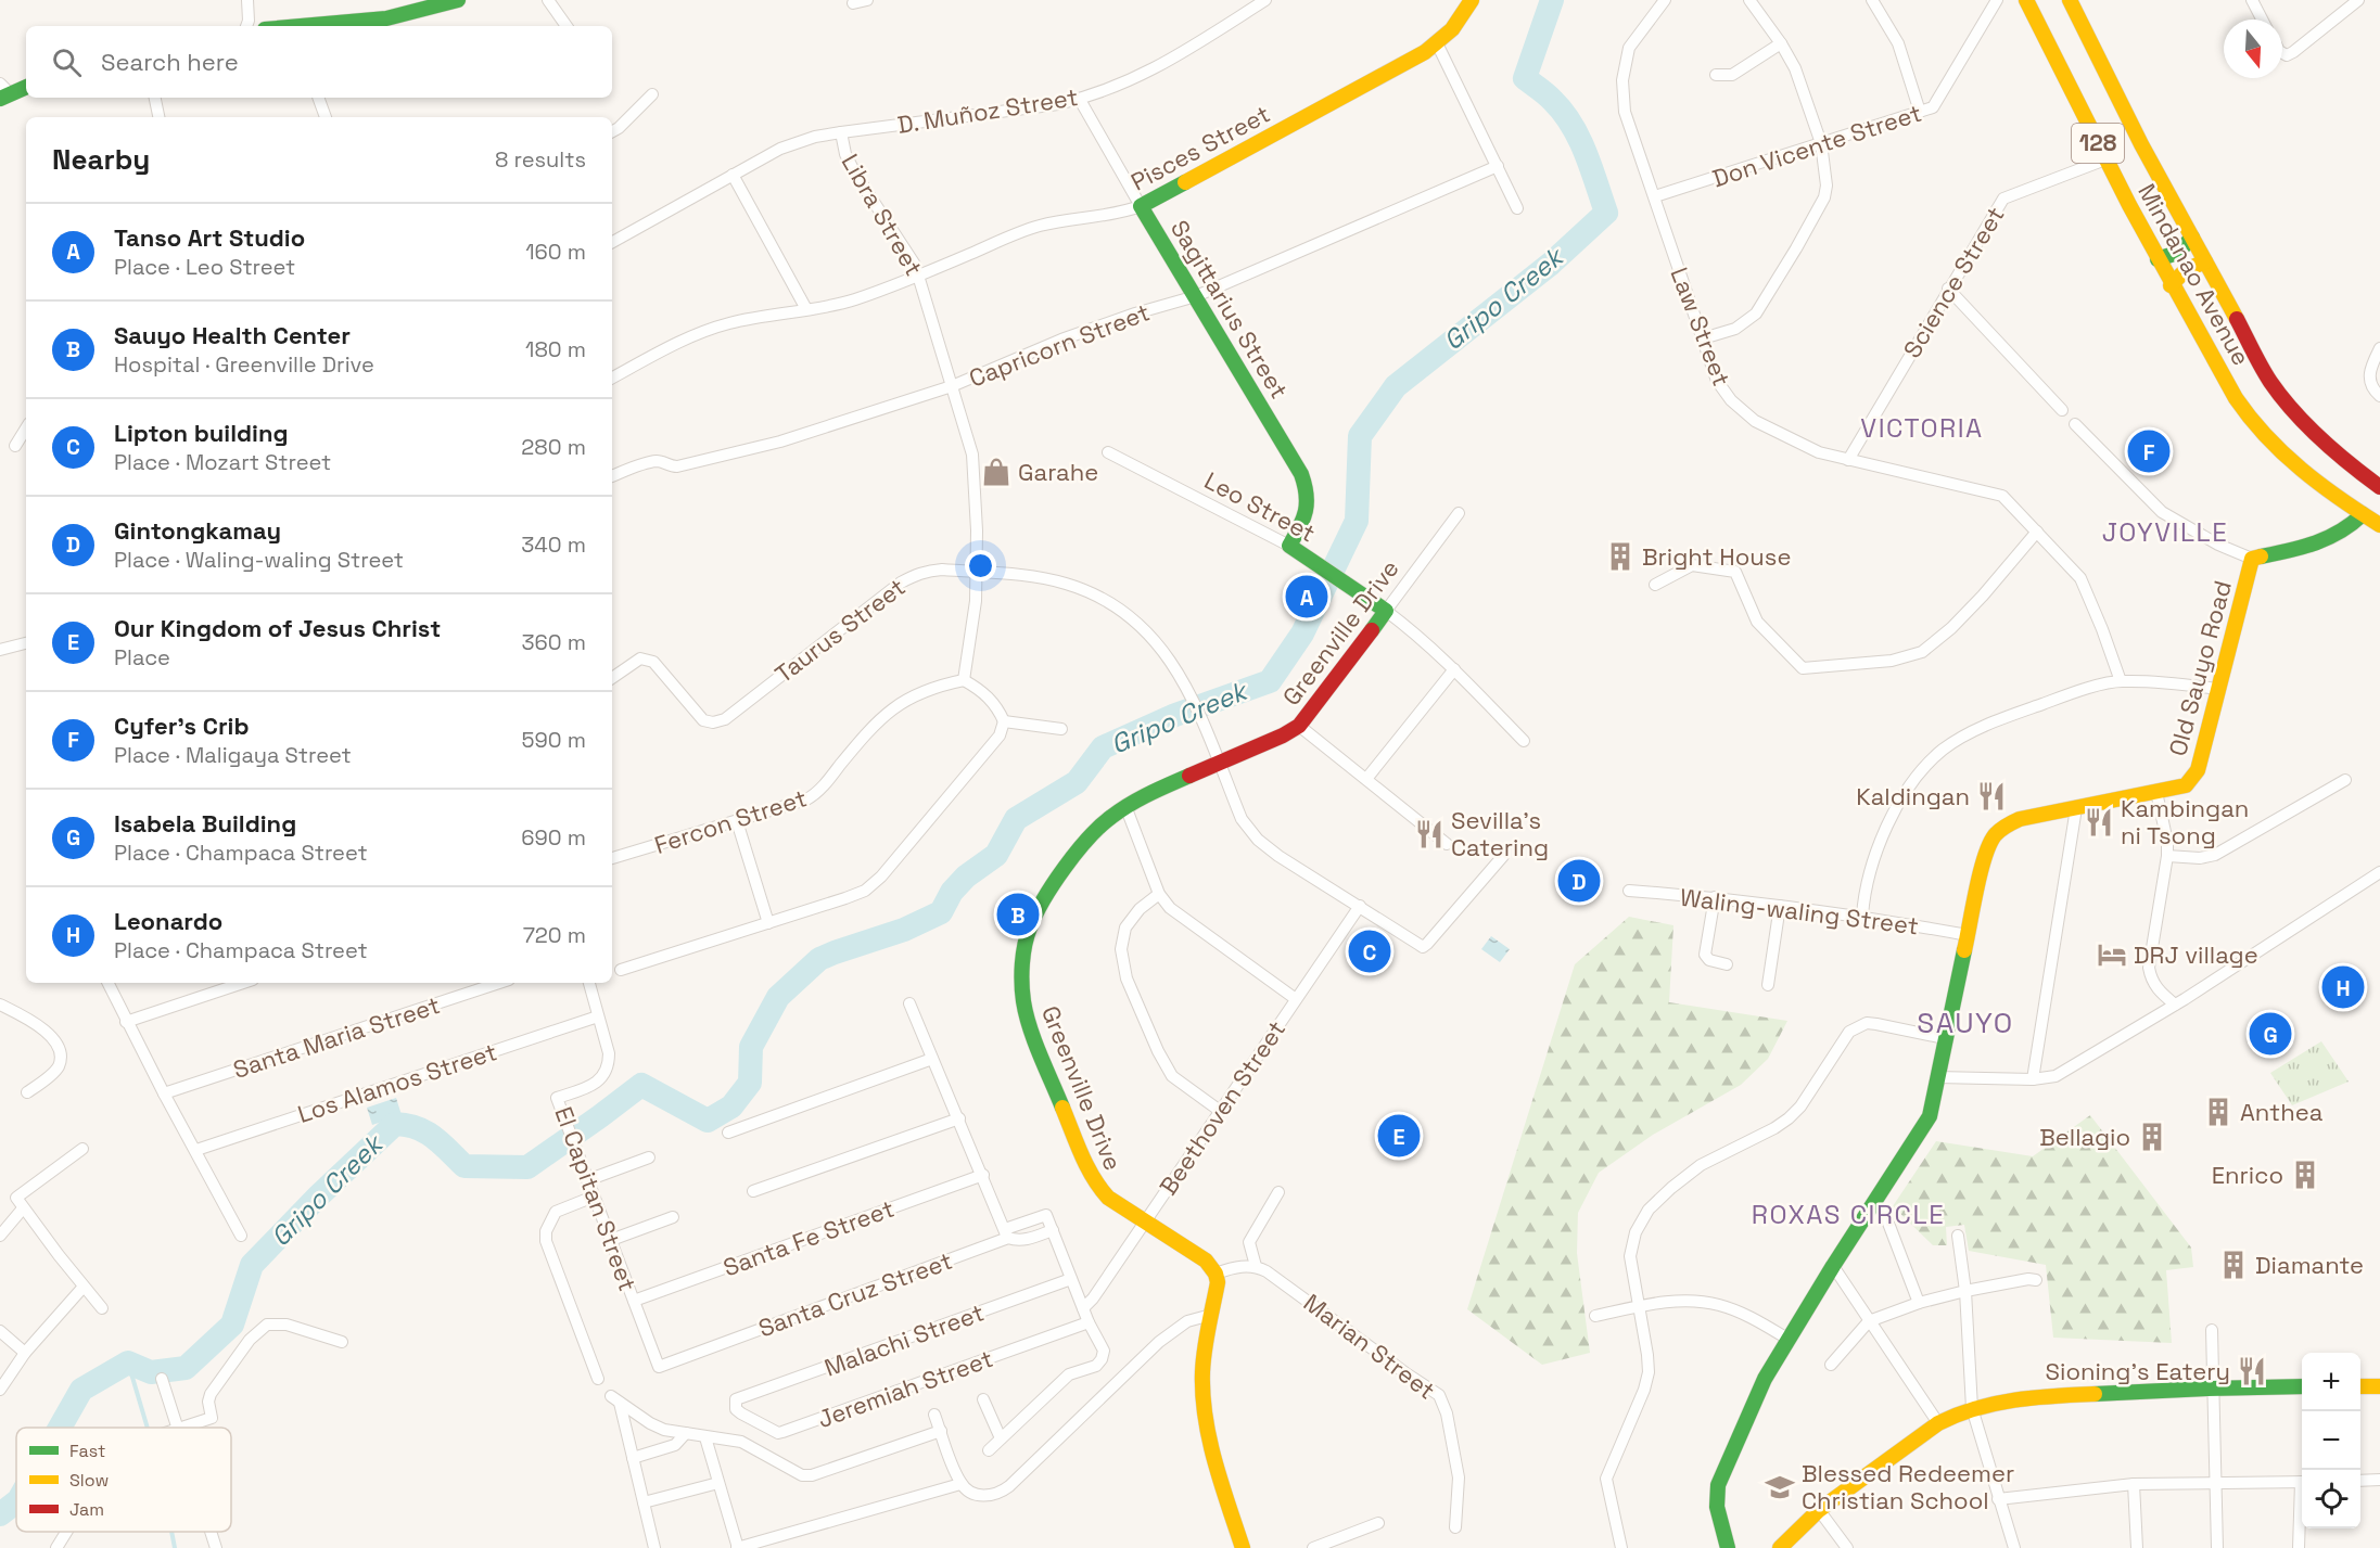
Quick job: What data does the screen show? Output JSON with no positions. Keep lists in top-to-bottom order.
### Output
{
  "streets": {
    "street": [
      "D. Muñoz Street",
      "128",
      "Don Vicente Street",
      "Pisces Street",
      "Libra Street",
      "Mindanao Avenue",
      "Science Street",
      "Sagittarius Street",
      "Law Street",
      "Capricorn Street",
      "Leo Street",
      "Taurus Street",
      "Greenville Drive",
      "Old Sauyo Road",
      "Fercon Street",
      "Waling-waling Street",
      "Santa Maria Street",
      "Los Alamos Street",
      "Beethoven Street",
      "El Capitan Street",
      "Santa Fe Street",
      "Santa Cruz Street",
      "Malachi Street",
      "Marian Street",
      "Jeremiah Street"
    ]
  },
  "crossings": [
    ["D. Muñoz Street", "Libra Street"],
    ["D. Muñoz Street", "Sagittarius Street"],
    ["Don Vicente Street", "Law Street"],
    ["Pisces Street", "Libra Street"],
    ["Pisces Street", "Sagittarius Street"],
    ["Libra Street", "Capricorn Street"],
    ["Libra Street", "Taurus Street"],
    ["Libra Street", "Fercon Street"],
    ["Mindanao Avenue", "Science Street"],
    ["Mindanao Avenue", "Old Sauyo Road"],
    ["Science Street", "Law Street"],
    ["Sagittarius Street", "Capricorn Street"],
    ["Sagittarius Street", "Leo Street"],
    ["Leo Street", "Greenville Drive"],
    ["Taurus Street", "Greenville Drive"],
    ["Taurus Street", "Beethoven Street"],
    ["Greenville Drive", "Beethoven Street"],
    ["Old Sauyo Road", "Waling-waling Street"],
    ["Los Alamos Street", "El Capitan Street"],
    ["El Capitan Street", "Santa Fe Street"],
    ["El Capitan Street", "Santa Cruz Street"],
    ["Malachi Street", "Jeremiah Street"]
  ],
  "districts": [
    "VICTORIA",
    "JOYVILLE",
    "SAUYO",
    "ROXAS CIRCLE"
  ],
  "water": ["Gripo Creek"],
  "places": {
    "shop": ["Garahe"],
    "building": [
      "Bright House",
      "Anthea",
      "Bellagio",
      "Enrico",
      "Diamante"
    ],
    "restaurant": [
      "Kaldingan",
      "Kambingan ni Tsong",
      "Sevilla’s Catering",
      "Sioning's Eatery"
    ],
    "hotel": ["DRJ village"],
    "school or university": ["Blessed Redeemer Christian School"]
  },
  "legend": ["Fast", "Slow", "Jam"],
  "north": "bottom",
  "page": {
    "search": "Search here",
    "heading": ["Nearby", "8 results"],
    "list": [
      {
        "mark": "A",
        "name": "Tanso Art Studio",
        "note": "Place · Leo Street",
        "value": "160 m"
      },
      {
        "mark": "B",
        "name": "Sauyo Health Center",
        "note": "Hospital · Greenville Drive",
        "value": "180 m"
      },
      {
        "mark": "C",
        "name": "Lipton building",
        "note": "Place · Mozart Street",
        "value": "280 m"
      },
      {
        "mark": "D",
        "name": "Gintongkamay",
        "note": "Place · Waling-waling Street",
        "value": "340 m"
      },
      {
        "mark": "E",
        "name": "Our Kingdom of Jesus Christ",
        "note": "Place",
        "value": "360 m"
      },
      {
        "mark": "F",
        "name": "Cyfer's Crib",
        "note": "Place · Maligaya Street",
        "value": "590 m"
      },
      {
        "mark": "G",
        "name": "Isabela Building",
        "note": "Place · Champaca Street",
        "value": "690 m"
      },
      {
        "mark": "H",
        "name": "Leonardo",
        "note": "Place · Champaca Street",
        "value": "720 m"
      }
    ],
    "pins": [
      "F",
      "A",
      "D",
      "B",
      "C",
      "H",
      "G",
      "E"
    ],
    "map_buttons": ["+", "−"]
  }
}
